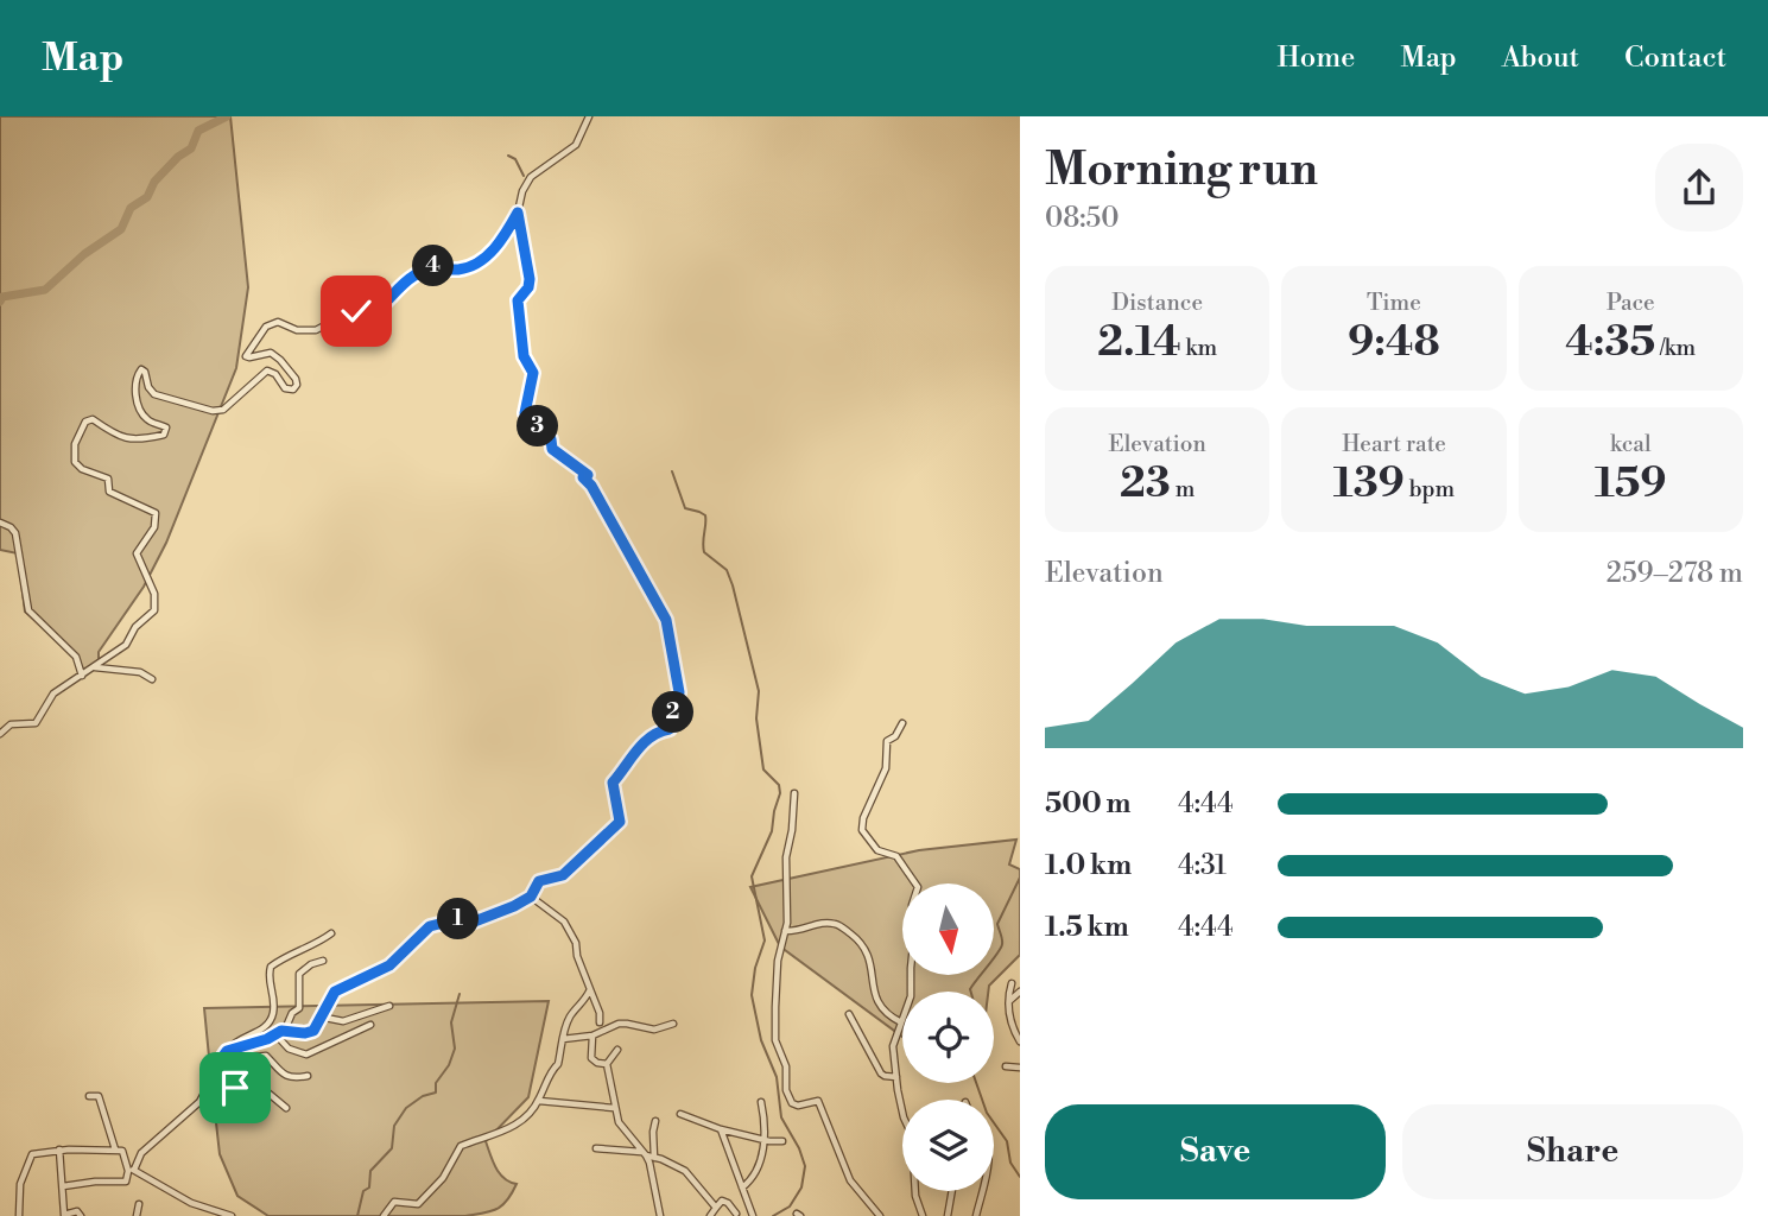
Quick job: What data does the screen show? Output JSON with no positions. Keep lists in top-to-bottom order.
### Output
{
  "north": "bottom",
  "page": {
    "header": "Map",
    "nav": [
      "Home",
      "Map",
      "About",
      "Contact"
    ],
    "heading": ["Morning run", "08:50"],
    "pins": [
      "4",
      "3",
      "2",
      "1"
    ],
    "stats": [
      ["Distance", "2.14 km"],
      ["Time", "9:48"],
      ["Pace", "4:35 /km"],
      ["Elevation", "23 m"],
      ["Heart rate", "139 bpm"],
      ["kcal", "159"]
    ],
    "chart": ["Elevation", "259–278 m"],
    "list": [
      {
        "name": "500 m",
        "note": "4:44"
      },
      {
        "name": "1.0 km",
        "note": "4:31"
      },
      {
        "name": "1.5 km",
        "note": "4:44"
      }
    ],
    "buttons": ["Save", "Share"]
  }
}
